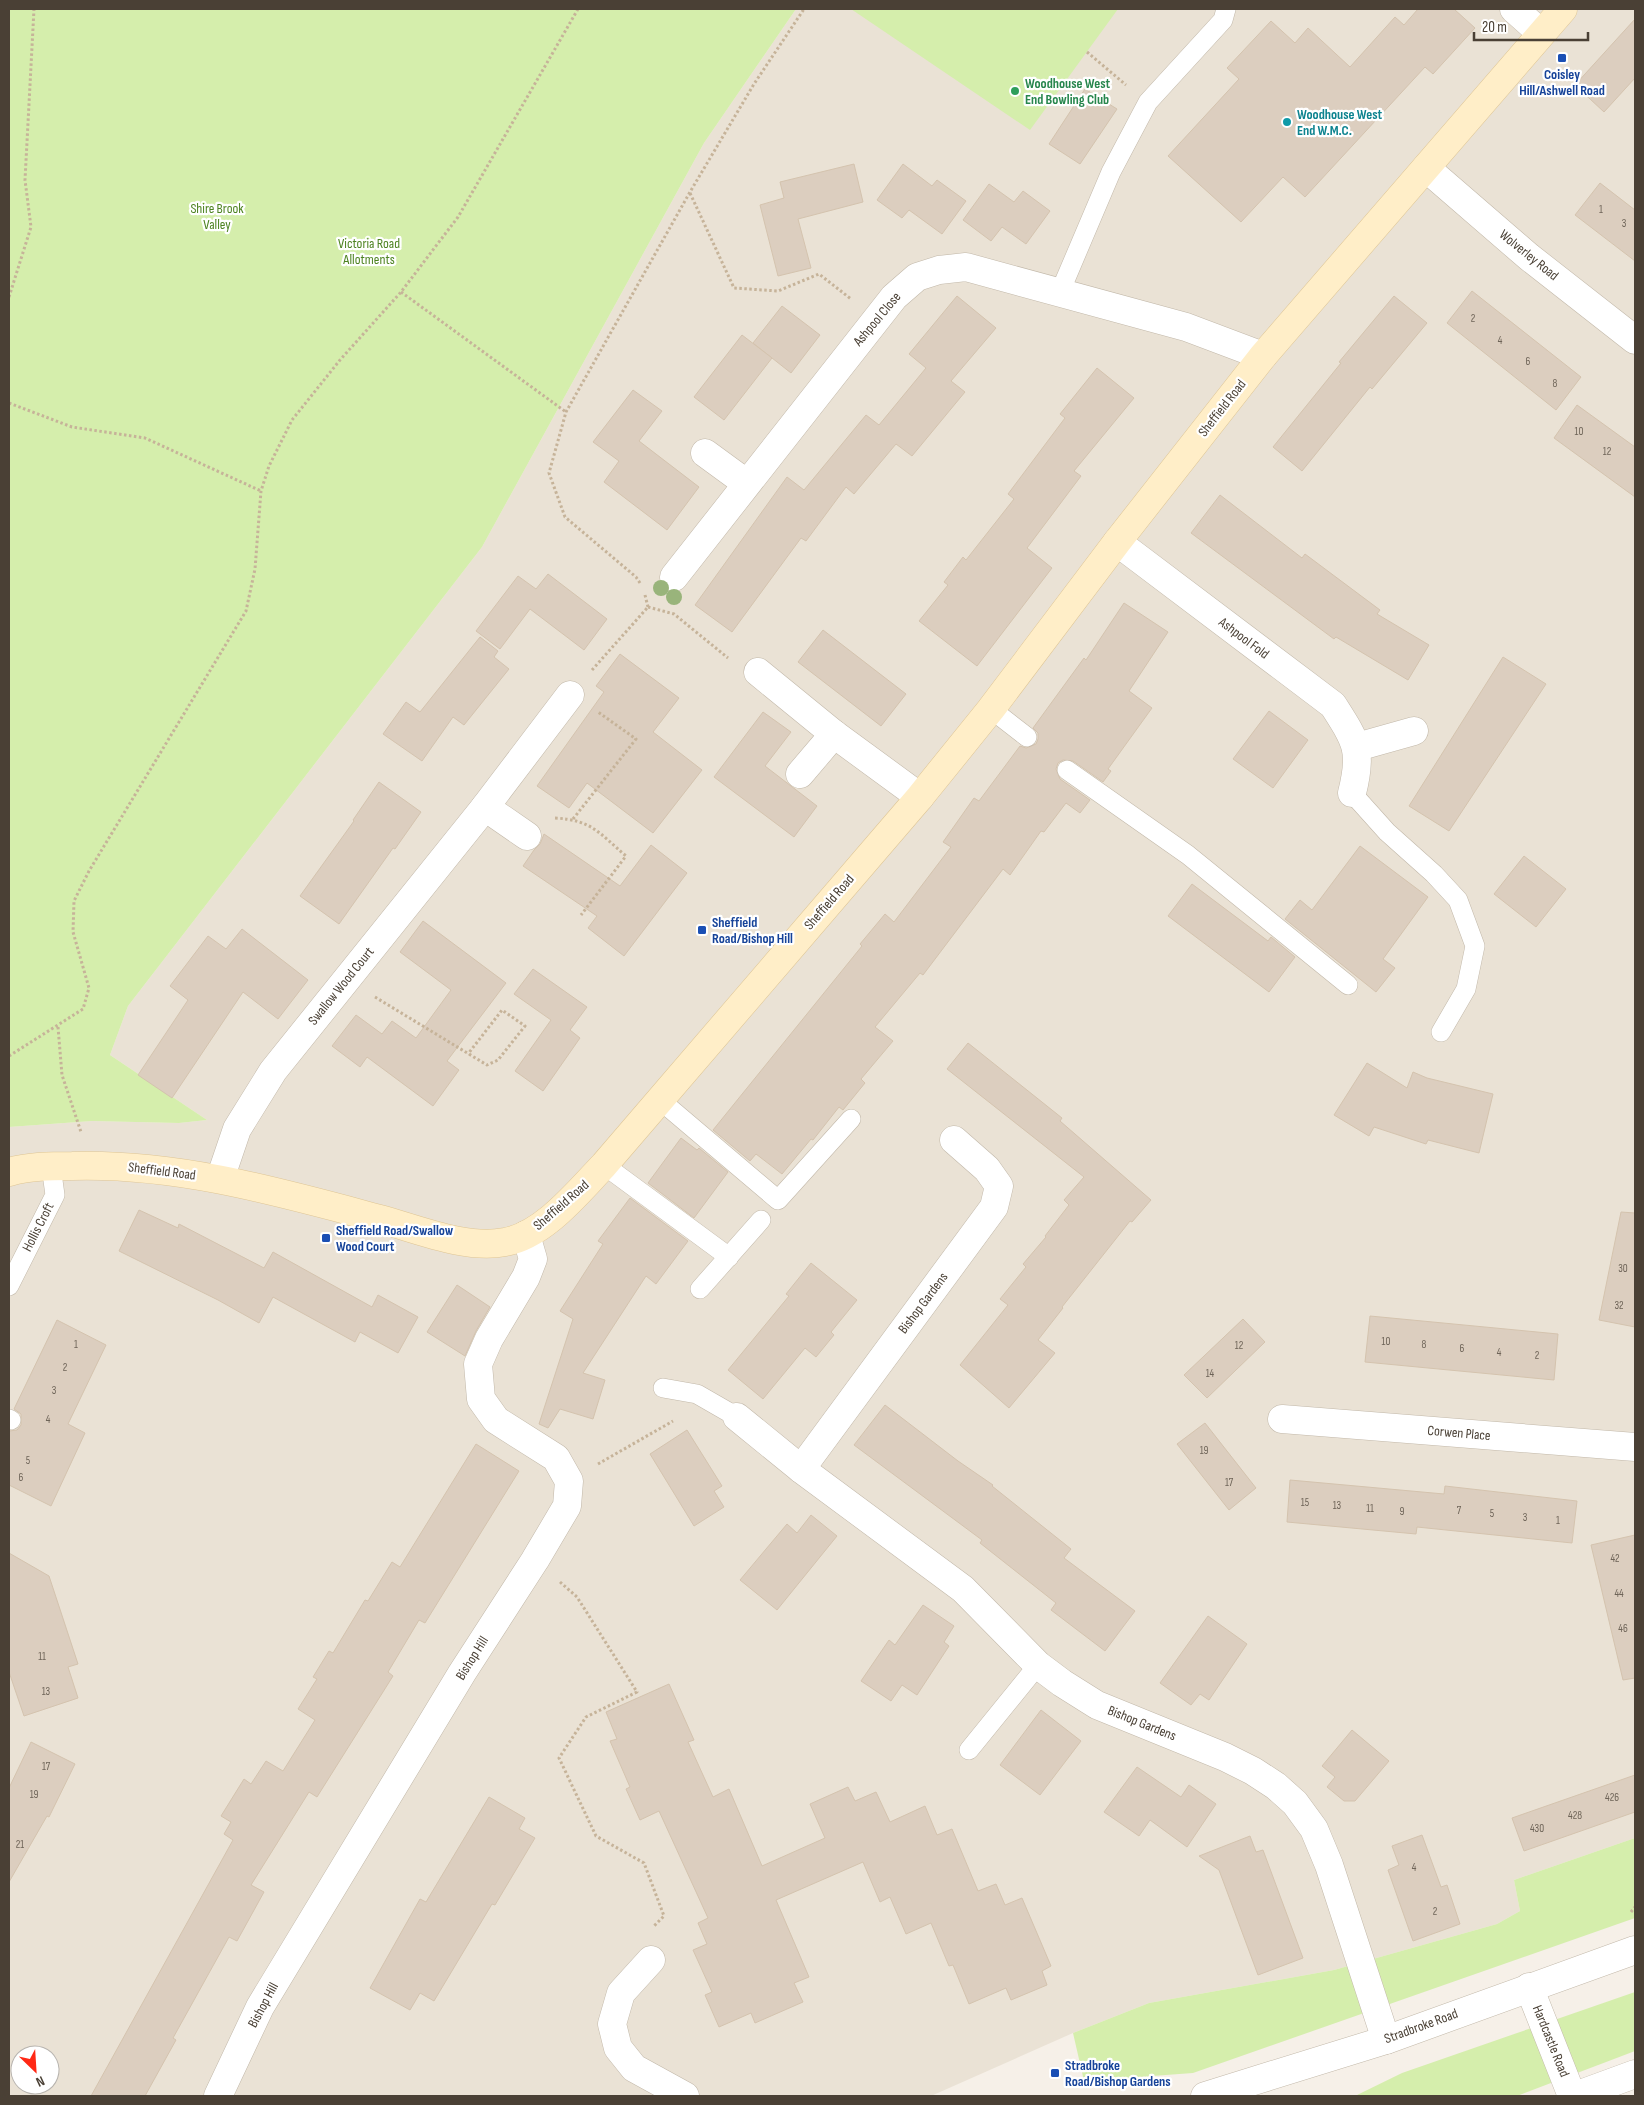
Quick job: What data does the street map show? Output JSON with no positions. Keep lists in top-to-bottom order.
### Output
{
  "streets": {
    "main road": ["Sheffield Road"],
    "street": [
      "Wolverley Road",
      "Ashpool Close",
      "Ashpool Fold",
      "Swallow Wood Court",
      "Bishop Gardens",
      "Corwen Place",
      "Bishop Hill",
      "Stradbroke Road",
      "Hardcastle Road"
    ],
    "lane": ["Hollis Croft"]
  },
  "crossings": [
    ["Wolverley Road", "Sheffield Road"],
    ["Ashpool Close", "Sheffield Road"],
    ["Sheffield Road", "Ashpool Fold"],
    ["Sheffield Road", "Swallow Wood Court"],
    ["Sheffield Road", "Hollis Croft"],
    ["Sheffield Road", "Bishop Hill"],
    ["Bishop Gardens", "Stradbroke Road"],
    ["Stradbroke Road", "Hardcastle Road"]
  ],
  "parks": ["Shire Brook Valley", "Victoria Road Allotments"],
  "places": {
    "transit": [
      "Coisley Hill/Ashwell Road",
      "Sheffield Road/Bishop Hill",
      "Sheffield Road/Swallow Wood Court",
      "Stradbroke Road/Bishop Gardens"
    ],
    "other": ["Woodhouse West End Bowling Club", "Woodhouse West End W.M.C."]
  },
  "house_numbers": [
    "1",
    "3",
    "2",
    "4",
    "6",
    "8",
    "10",
    "12",
    "30",
    "32",
    "10",
    "1",
    "8",
    "12",
    "6",
    "4",
    "2",
    "2",
    "14",
    "3",
    "4",
    "19",
    "5",
    "6",
    "17",
    "15",
    "13",
    "11",
    "7",
    "9",
    "5",
    "3",
    "1",
    "42",
    "44",
    "46",
    "11",
    "13",
    "17",
    "19",
    "426",
    "428",
    "430",
    "21",
    "4",
    "2"
  ],
  "scale_bar": "20 m",
  "north": "bottom right"
}
